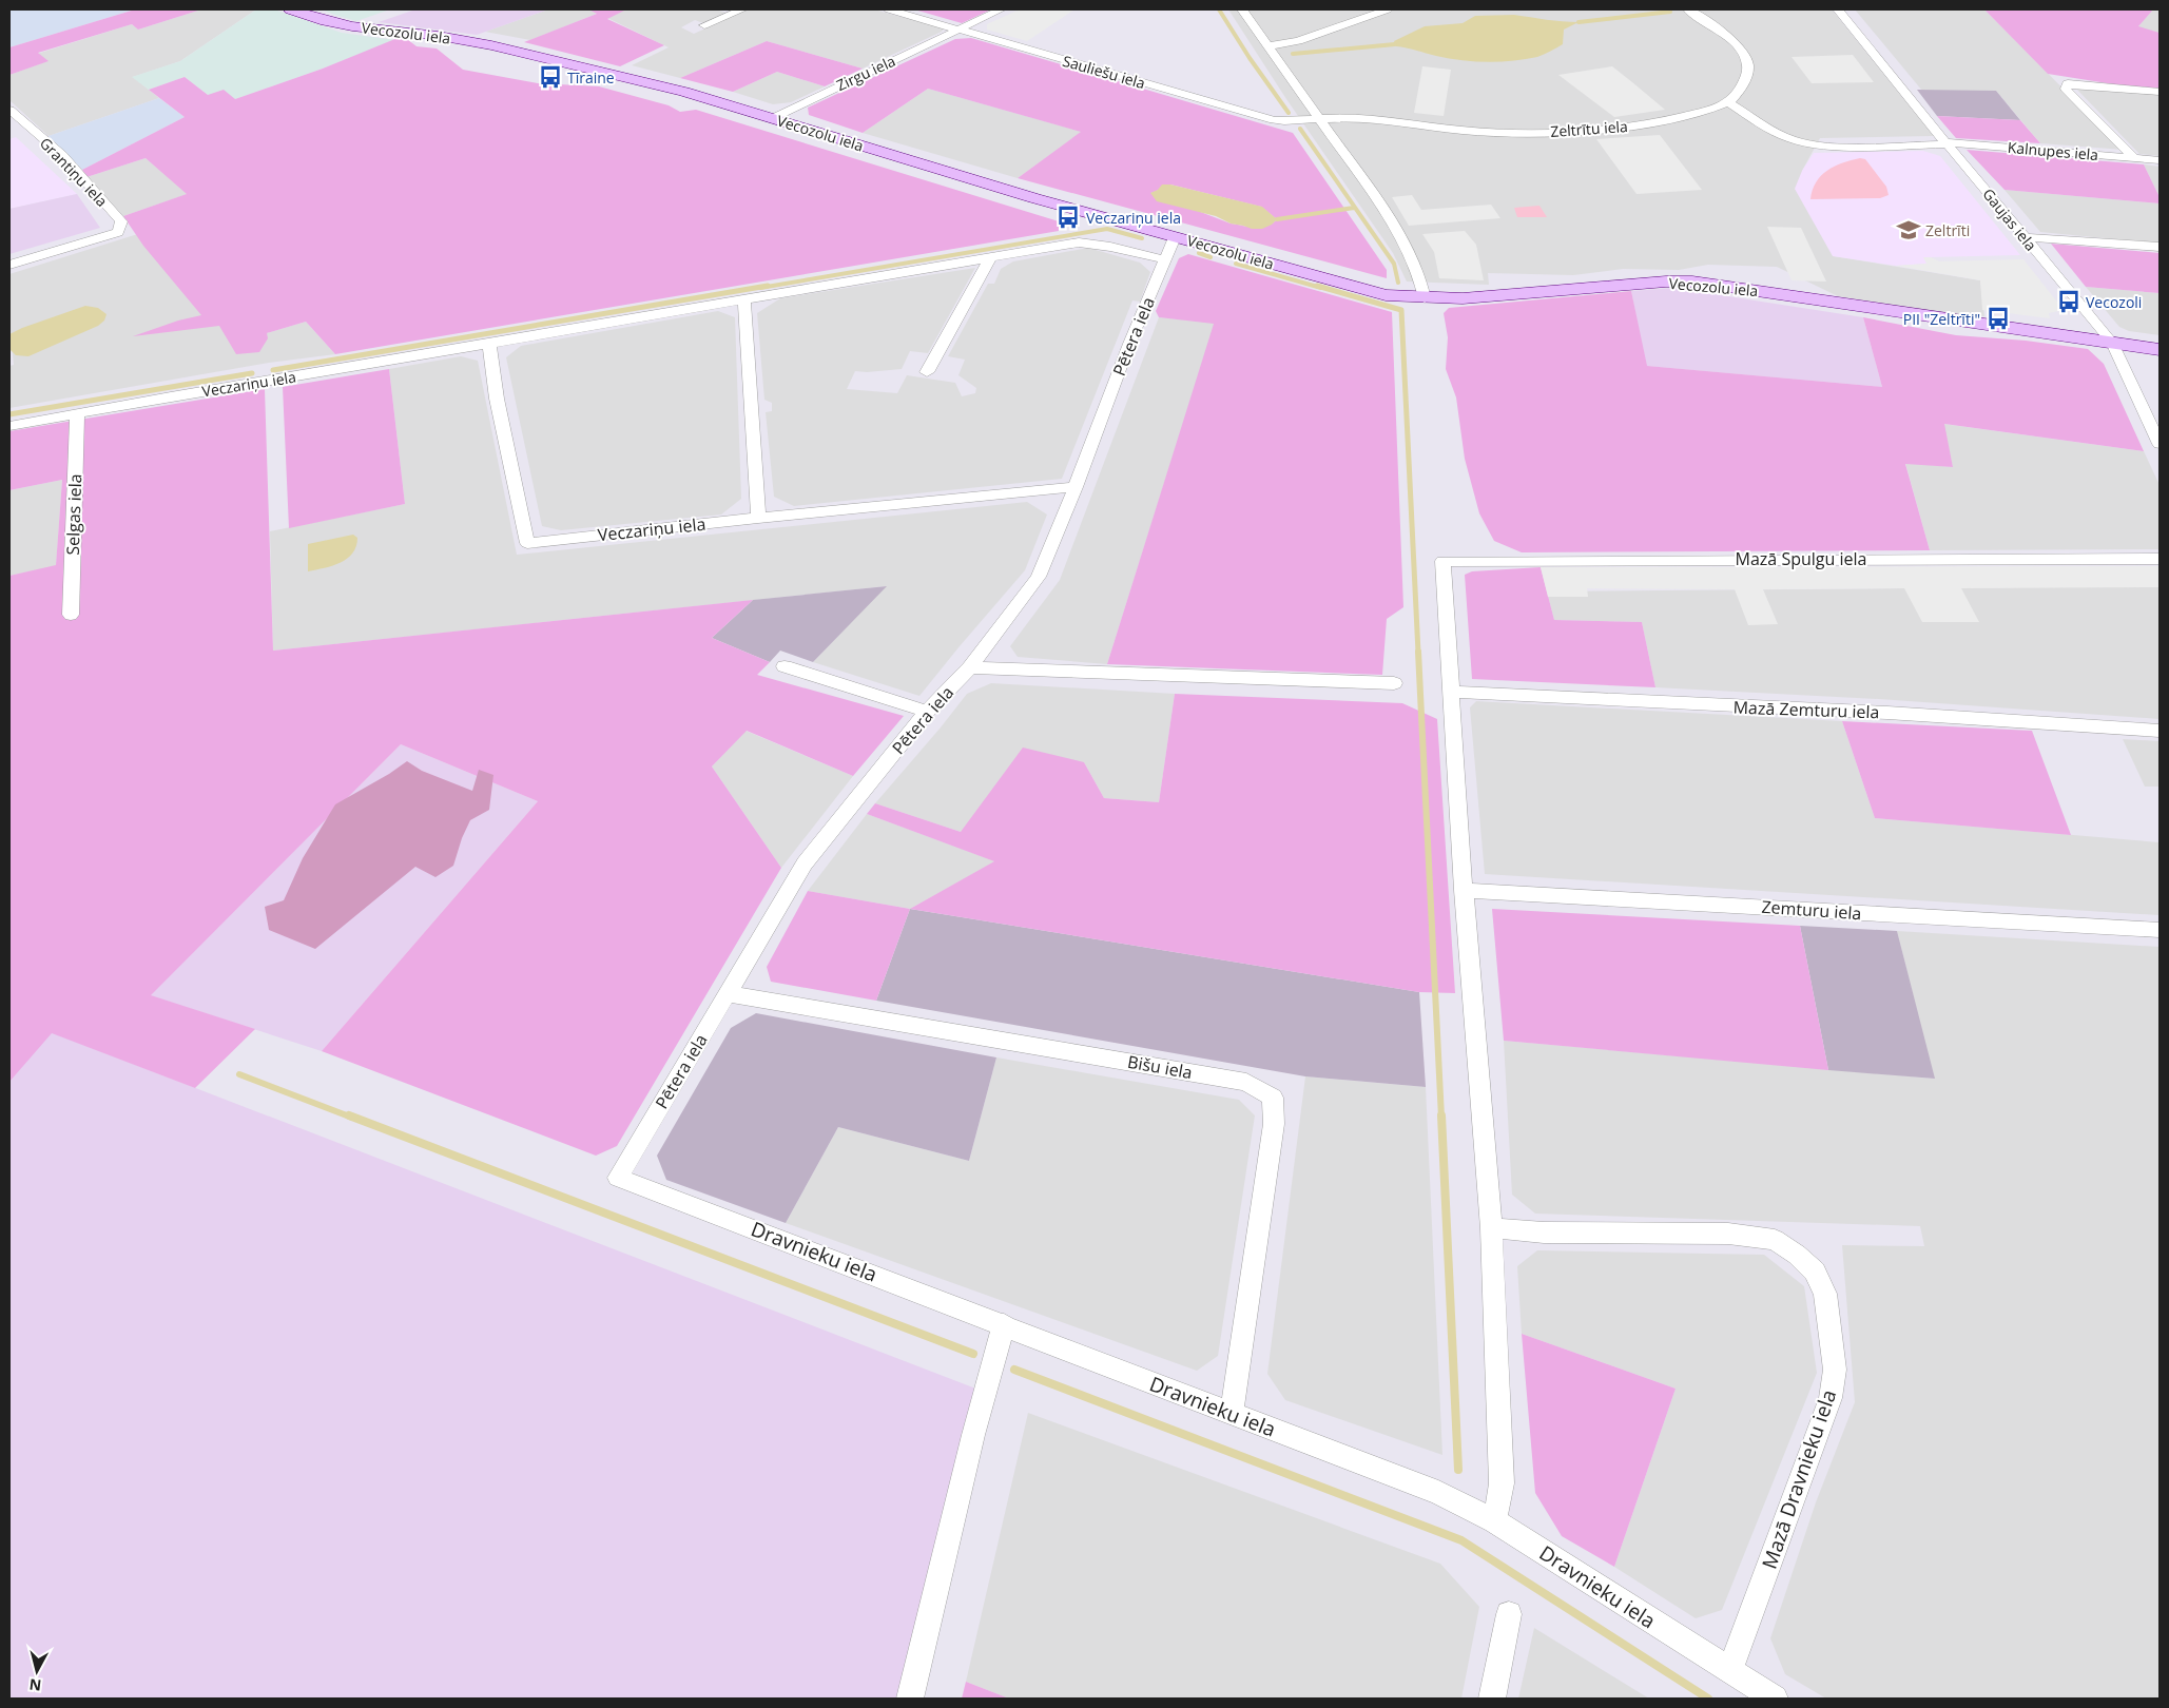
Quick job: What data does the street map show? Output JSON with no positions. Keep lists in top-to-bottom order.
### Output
{
  "streets": {
    "street": [
      "Vecozolu iela",
      "Sauliešu iela",
      "Zirgu iela",
      "Zeltrītu iela",
      "Kalnupes iela",
      "Grantiņu iela",
      "Gaujas iela",
      "Pētera iela",
      "Veczariņu iela",
      "Selgas iela",
      "Mazā Spulgu iela",
      "Mazā Zemturu iela",
      "Zemturu iela",
      "Bišu iela",
      "Dravnieku iela",
      "Mazā Dravnieku iela"
    ]
  },
  "crossings": [
    ["Vecozolu iela", "Zirgu iela"],
    ["Vecozolu iela", "Gaujas iela"],
    ["Vecozolu iela", "Pētera iela"],
    ["Sauliešu iela", "Zirgu iela"],
    ["Sauliešu iela", "Zeltrītu iela"],
    ["Zeltrītu iela", "Kalnupes iela"],
    ["Kalnupes iela", "Gaujas iela"],
    ["Pētera iela", "Veczariņu iela"],
    ["Pētera iela", "Bišu iela"],
    ["Pētera iela", "Dravnieku iela"],
    ["Veczariņu iela", "Selgas iela"],
    ["Mazā Spulgu iela", "Mazā Zemturu iela"],
    ["Bišu iela", "Dravnieku iela"],
    ["Dravnieku iela", "Mazā Dravnieku iela"]
  ],
  "places": {
    "bus stop": [
      "Tīraine",
      "Veczariņu iela",
      "Vecozoli",
      "PII \"Zeltrīti\""
    ],
    "school or university": ["Zeltrīti"]
  },
  "north": "bottom"
}
